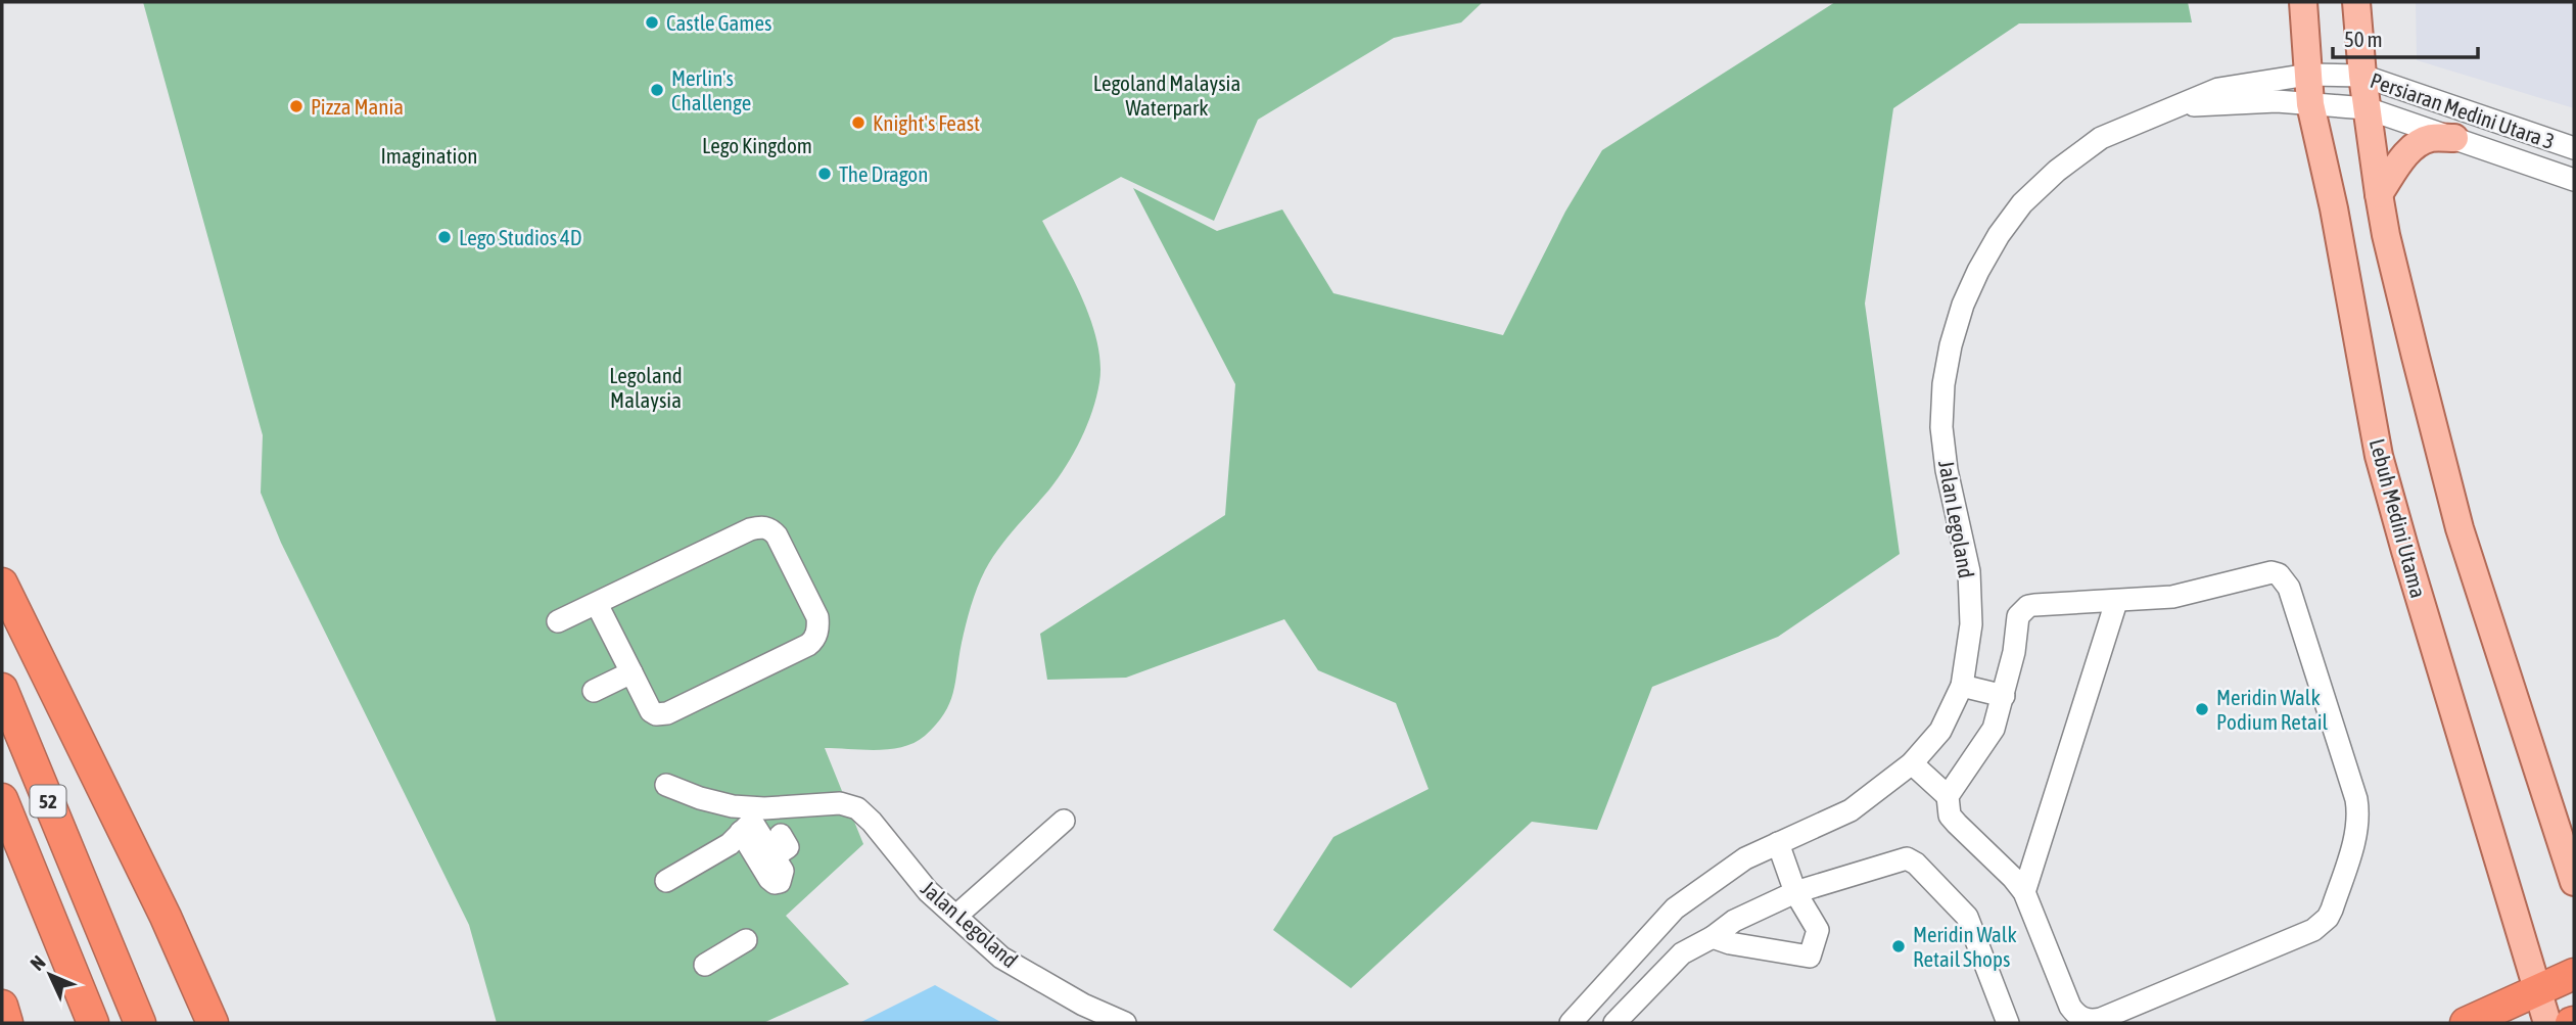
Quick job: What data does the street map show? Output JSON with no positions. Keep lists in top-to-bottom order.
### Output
{
  "streets": {
    "highway": ["52"],
    "main road": ["Lebuh Medini Utama"],
    "street": ["Persiaran Medini Utara 3", "Jalan Legoland"]
  },
  "crossings": [
    ["Persiaran Medini Utara 3", "Lebuh Medini Utama"],
    ["Persiaran Medini Utara 3", "Jalan Legoland"],
    ["Lebuh Medini Utama", "Jalan Legoland"]
  ],
  "parks": [
    "Legoland Malaysia Waterpark",
    "Lego Kingdom",
    "Imagination",
    "Legoland Malaysia"
  ],
  "places": [
    "Castle Games",
    "Merlin's Challenge",
    "Pizza Mania",
    "Knight's Feast",
    "The Dragon",
    "Lego Studios 4D",
    "Meridin Walk Podium Retail",
    "Meridin Walk Retail Shops"
  ],
  "scale_bar": "50 m",
  "north": "top left"
}
